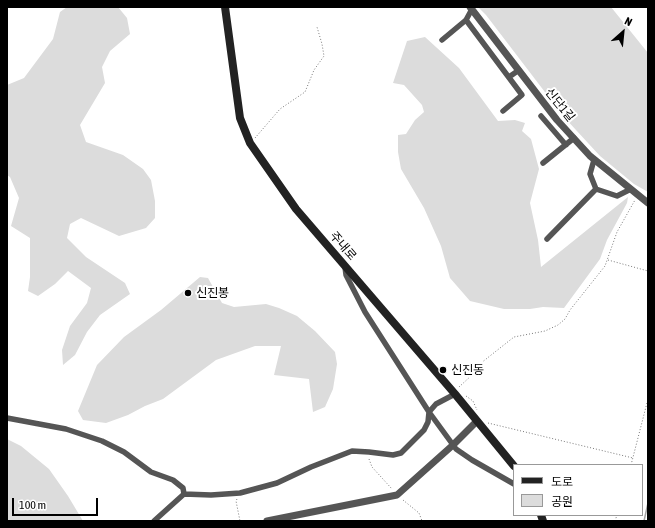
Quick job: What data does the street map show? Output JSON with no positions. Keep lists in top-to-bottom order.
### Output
{
  "streets": {
    "main road": ["주내로"],
    "street": ["신단1길"]
  },
  "places": ["신진봉", "신진동"],
  "legend": ["도로", "공원"],
  "scale_bar": "100 m",
  "north": "top right"
}
